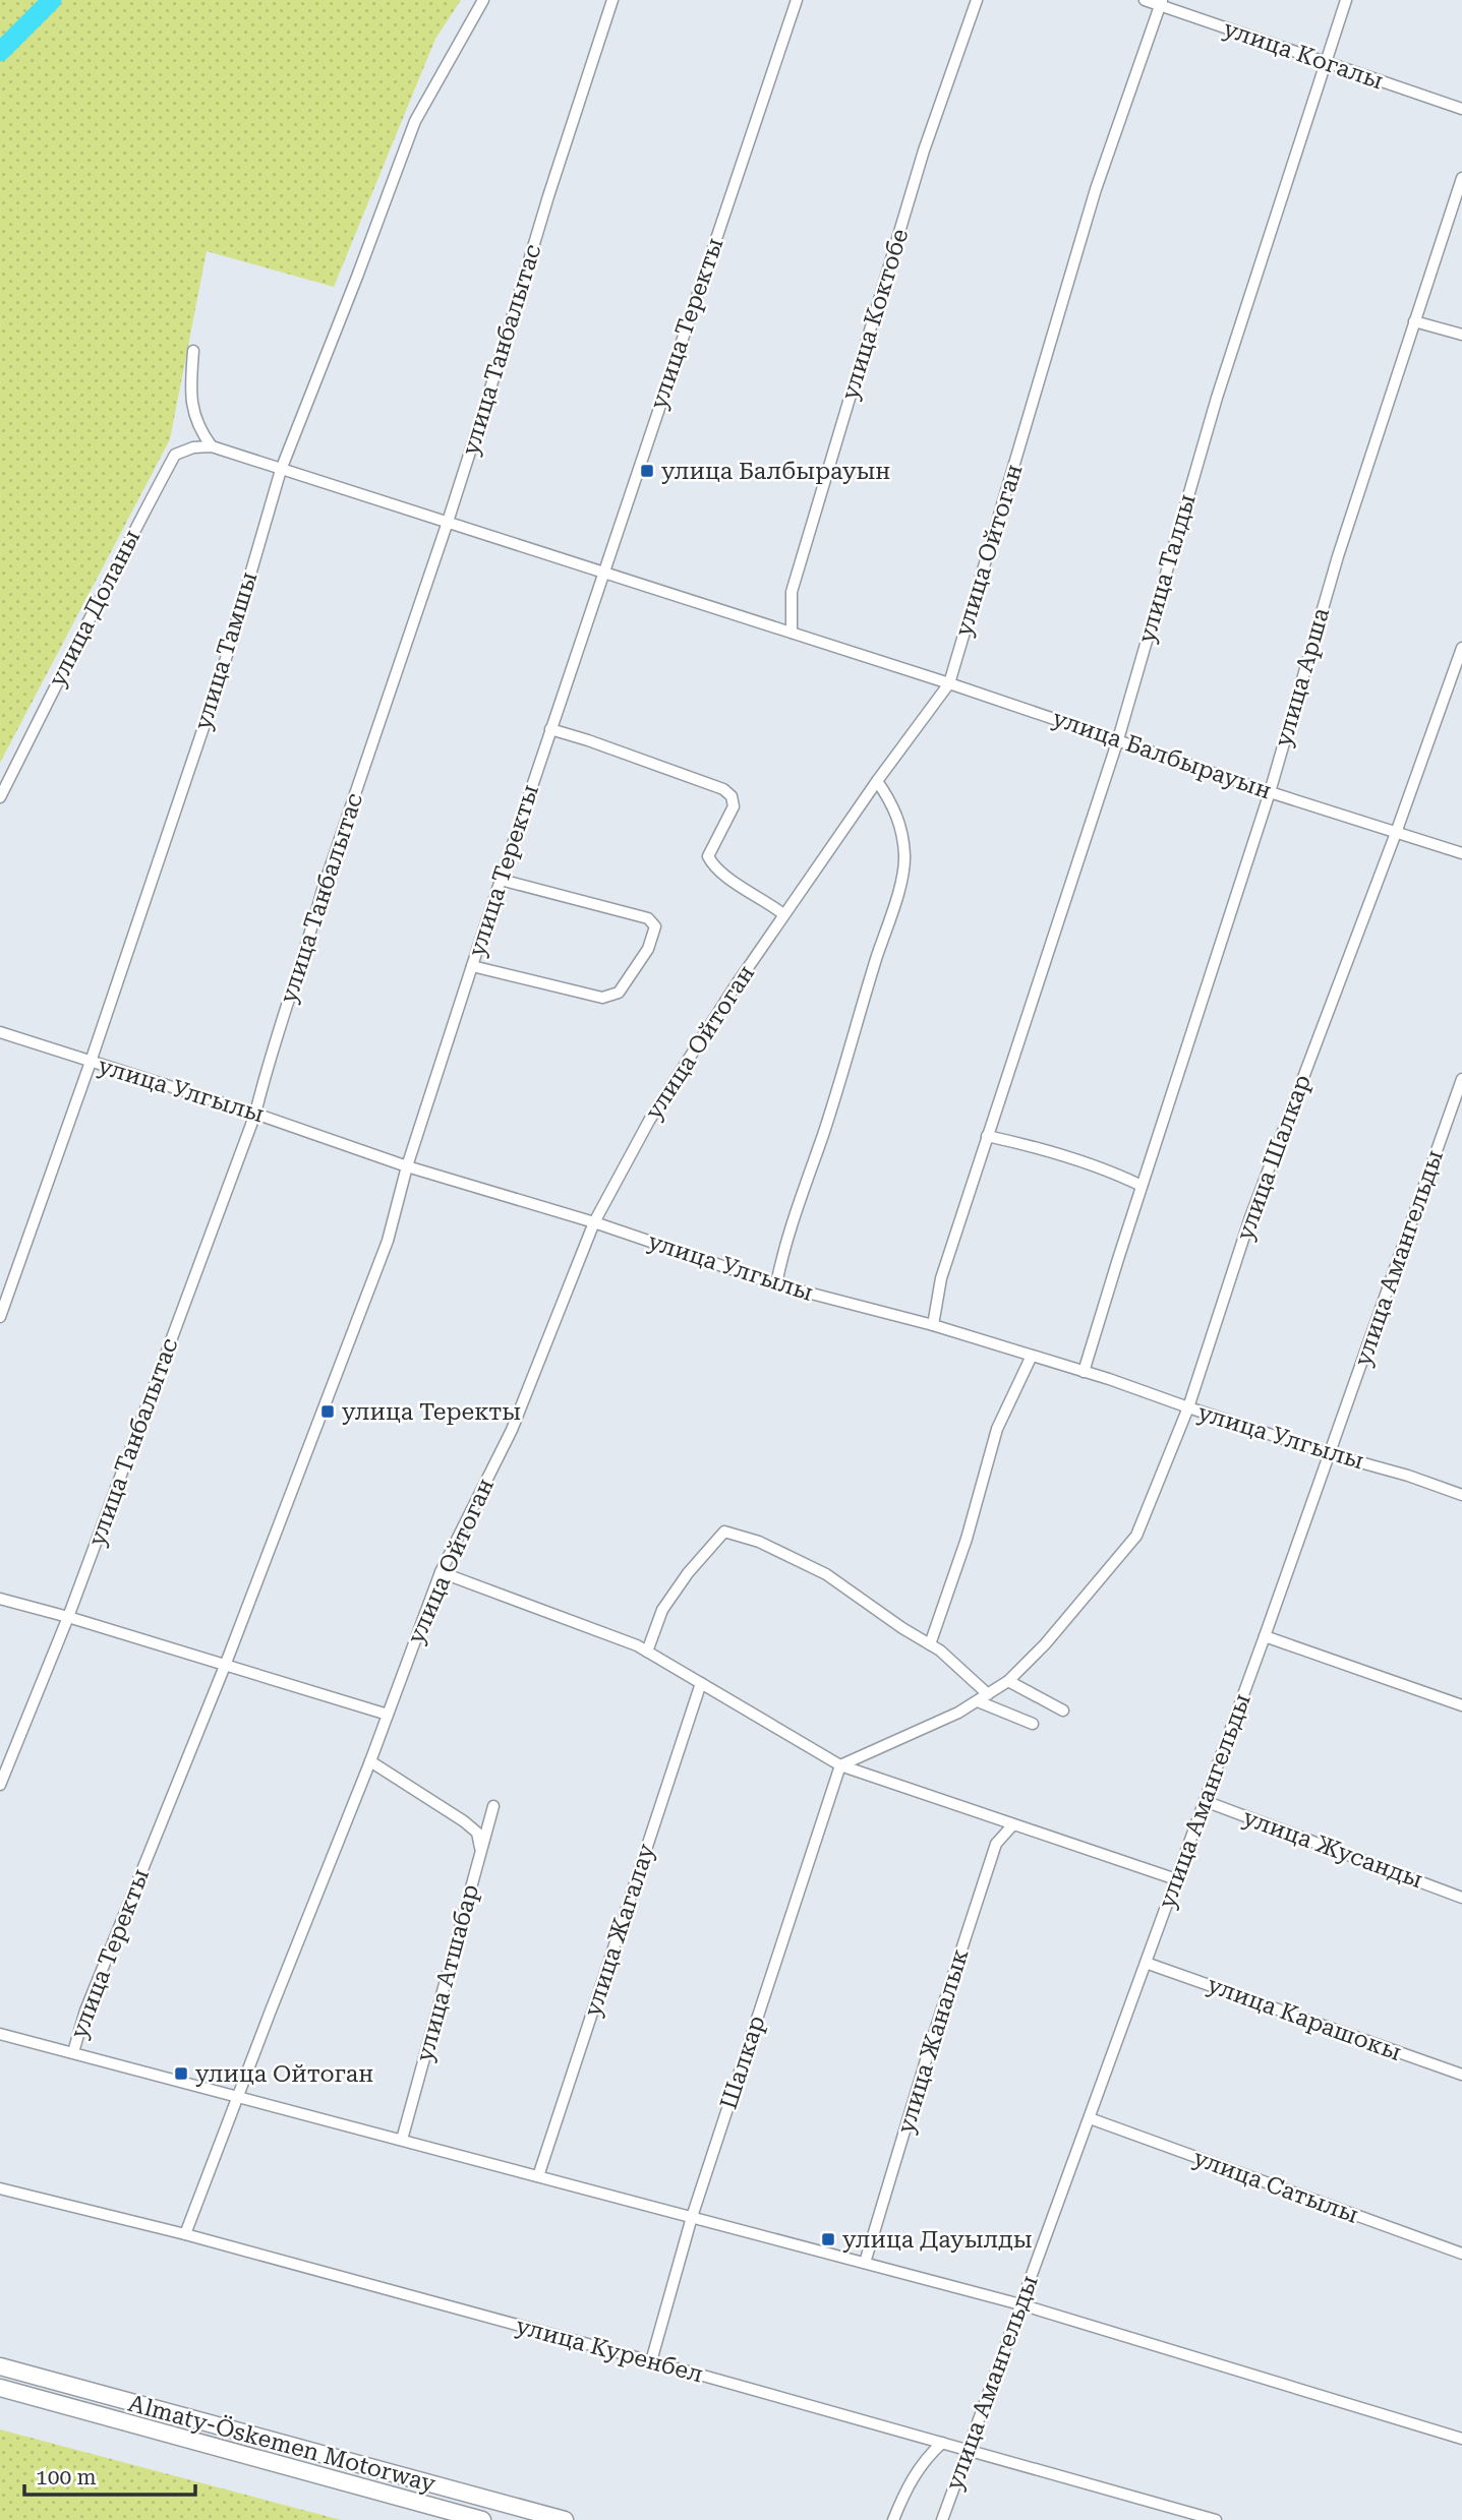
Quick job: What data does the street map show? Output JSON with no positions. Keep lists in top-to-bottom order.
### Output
{
  "streets": {
    "highway": ["Almaty-Öskemen Motorway"],
    "street": [
      "улица Когалы",
      "улица Коктобе",
      "улица Теректы",
      "улица Танбалытас",
      "улица Ойтоган",
      "улица Талды",
      "улица Доланы",
      "улица Тамшы",
      "улица Арша",
      "улица Балбырауын",
      "улица Улгылы",
      "улица Шалкар",
      "улица Амангельды",
      "улица Жусанды",
      "улица Жагалау",
      "улица Атшабар",
      "улица Карашокы",
      "улица Жаналык",
      "Шалкар",
      "улица Сатылы",
      "улица Куренбел"
    ]
  },
  "crossings": [
    ["улица Когалы", "улица Ойтоган"],
    ["улица Когалы", "улица Талды"],
    ["улица Коктобе", "улица Балбырауын"],
    ["улица Теректы", "улица Балбырауын"],
    ["улица Теректы", "улица Улгылы"],
    ["улица Танбалытас", "улица Балбырауын"],
    ["улица Танбалытас", "улица Улгылы"],
    ["улица Ойтоган", "улица Балбырауын"],
    ["улица Ойтоган", "улица Улгылы"],
    ["улица Ойтоган", "улица Куренбел"],
    ["улица Талды", "улица Балбырауын"],
    ["улица Талды", "улица Улгылы"],
    ["улица Доланы", "улица Балбырауын"],
    ["улица Тамшы", "улица Балбырауын"],
    ["улица Тамшы", "улица Улгылы"],
    ["улица Арша", "улица Балбырауын"],
    ["улица Арша", "улица Улгылы"],
    ["улица Балбырауын", "улица Шалкар"],
    ["улица Улгылы", "улица Шалкар"],
    ["улица Улгылы", "улица Амангельды"],
    ["улица Шалкар", "Шалкар"],
    ["улица Амангельды", "улица Жусанды"],
    ["улица Амангельды", "улица Карашокы"],
    ["улица Амангельды", "улица Сатылы"],
    ["улица Амангельды", "улица Куренбел"],
    ["Шалкар", "улица Куренбел"]
  ],
  "places": {
    "transit": [
      "улица Балбырауын",
      "улица Теректы",
      "улица Ойтоган",
      "улица Дауылды"
    ]
  },
  "scale_bar": "100 m"
}
